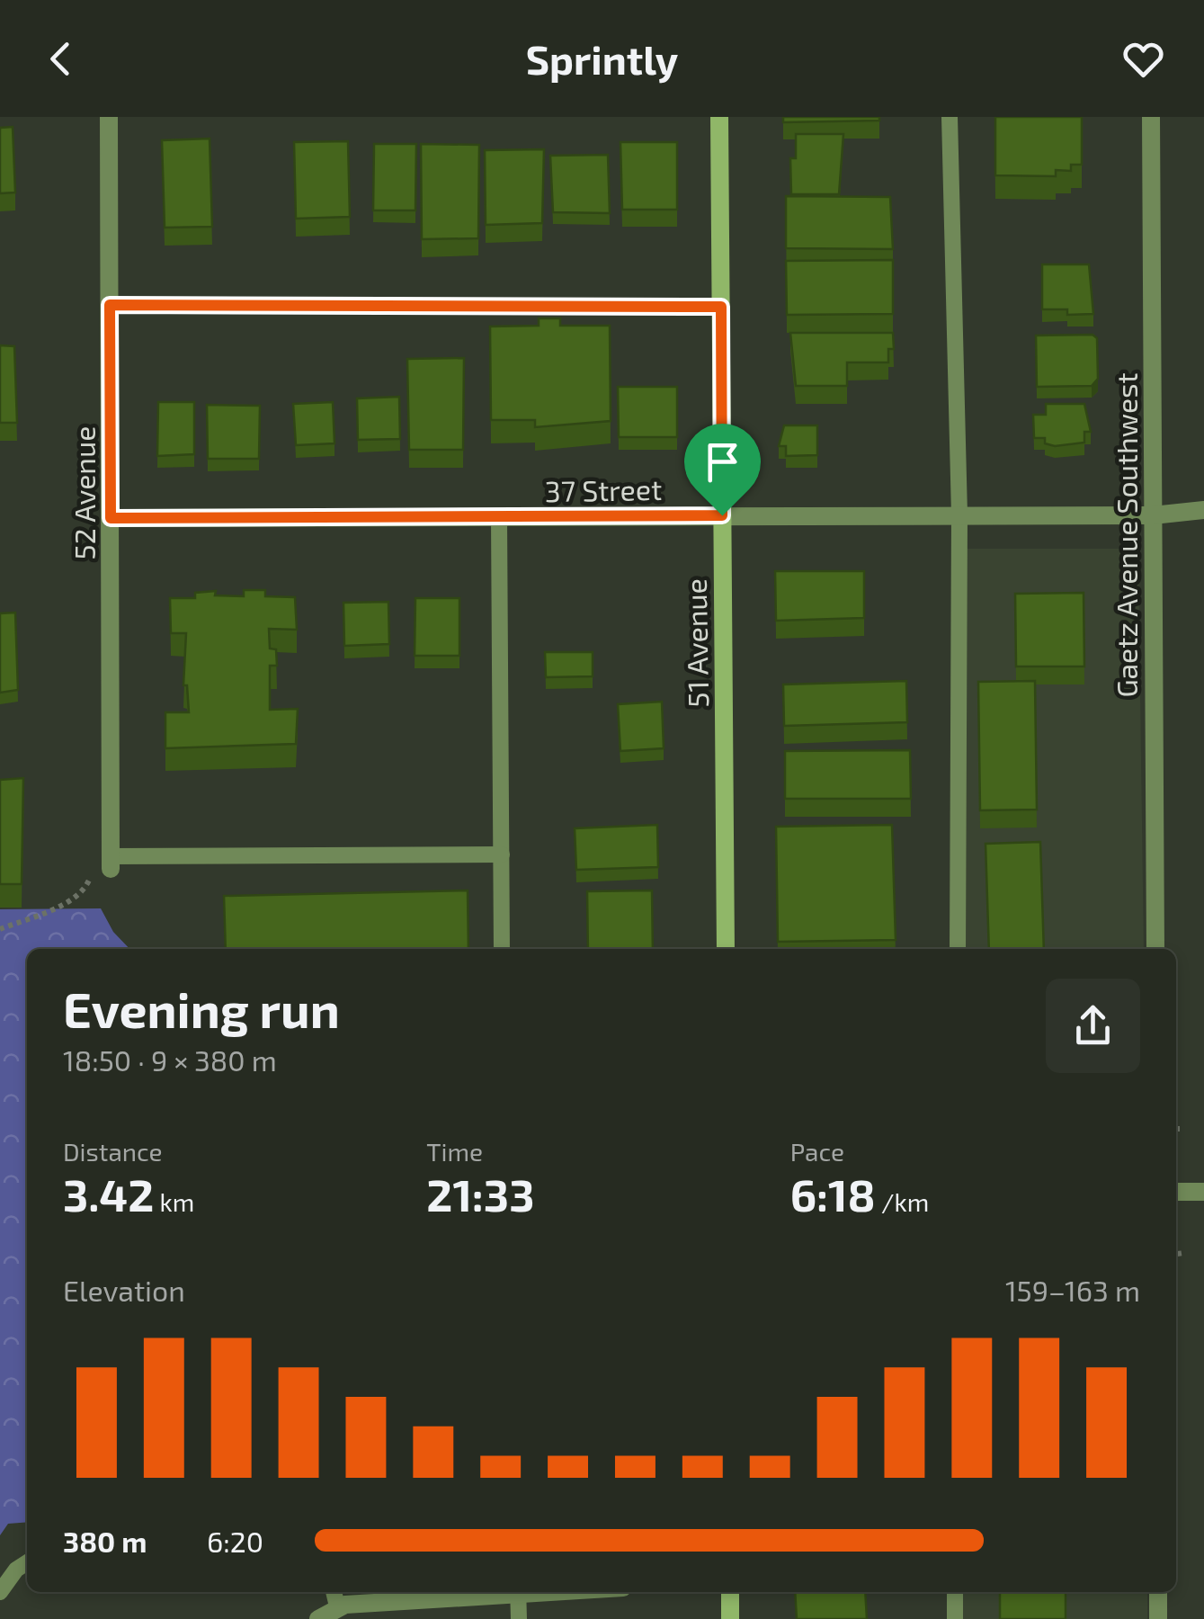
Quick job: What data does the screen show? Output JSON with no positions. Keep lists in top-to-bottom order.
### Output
{
  "streets": {
    "street": [
      "37 Street",
      "52 Avenue",
      "Gaetz Avenue Southwest",
      "51 Avenue"
    ]
  },
  "crossings": [
    ["37 Street", "52 Avenue"],
    ["37 Street", "Gaetz Avenue Southwest"],
    ["37 Street", "51 Avenue"]
  ],
  "page": {
    "header": "Sprintly",
    "heading": ["Evening run", "18:50 · 9 × 380 m"],
    "stats": [
      ["Distance", "3.42 km"],
      ["Time", "21:33"],
      ["Pace", "6:18 /km"]
    ],
    "chart": ["Elevation", "159–163 m"],
    "list": [
      {
        "name": "380 m",
        "note": "6:20"
      }
    ]
  }
}
